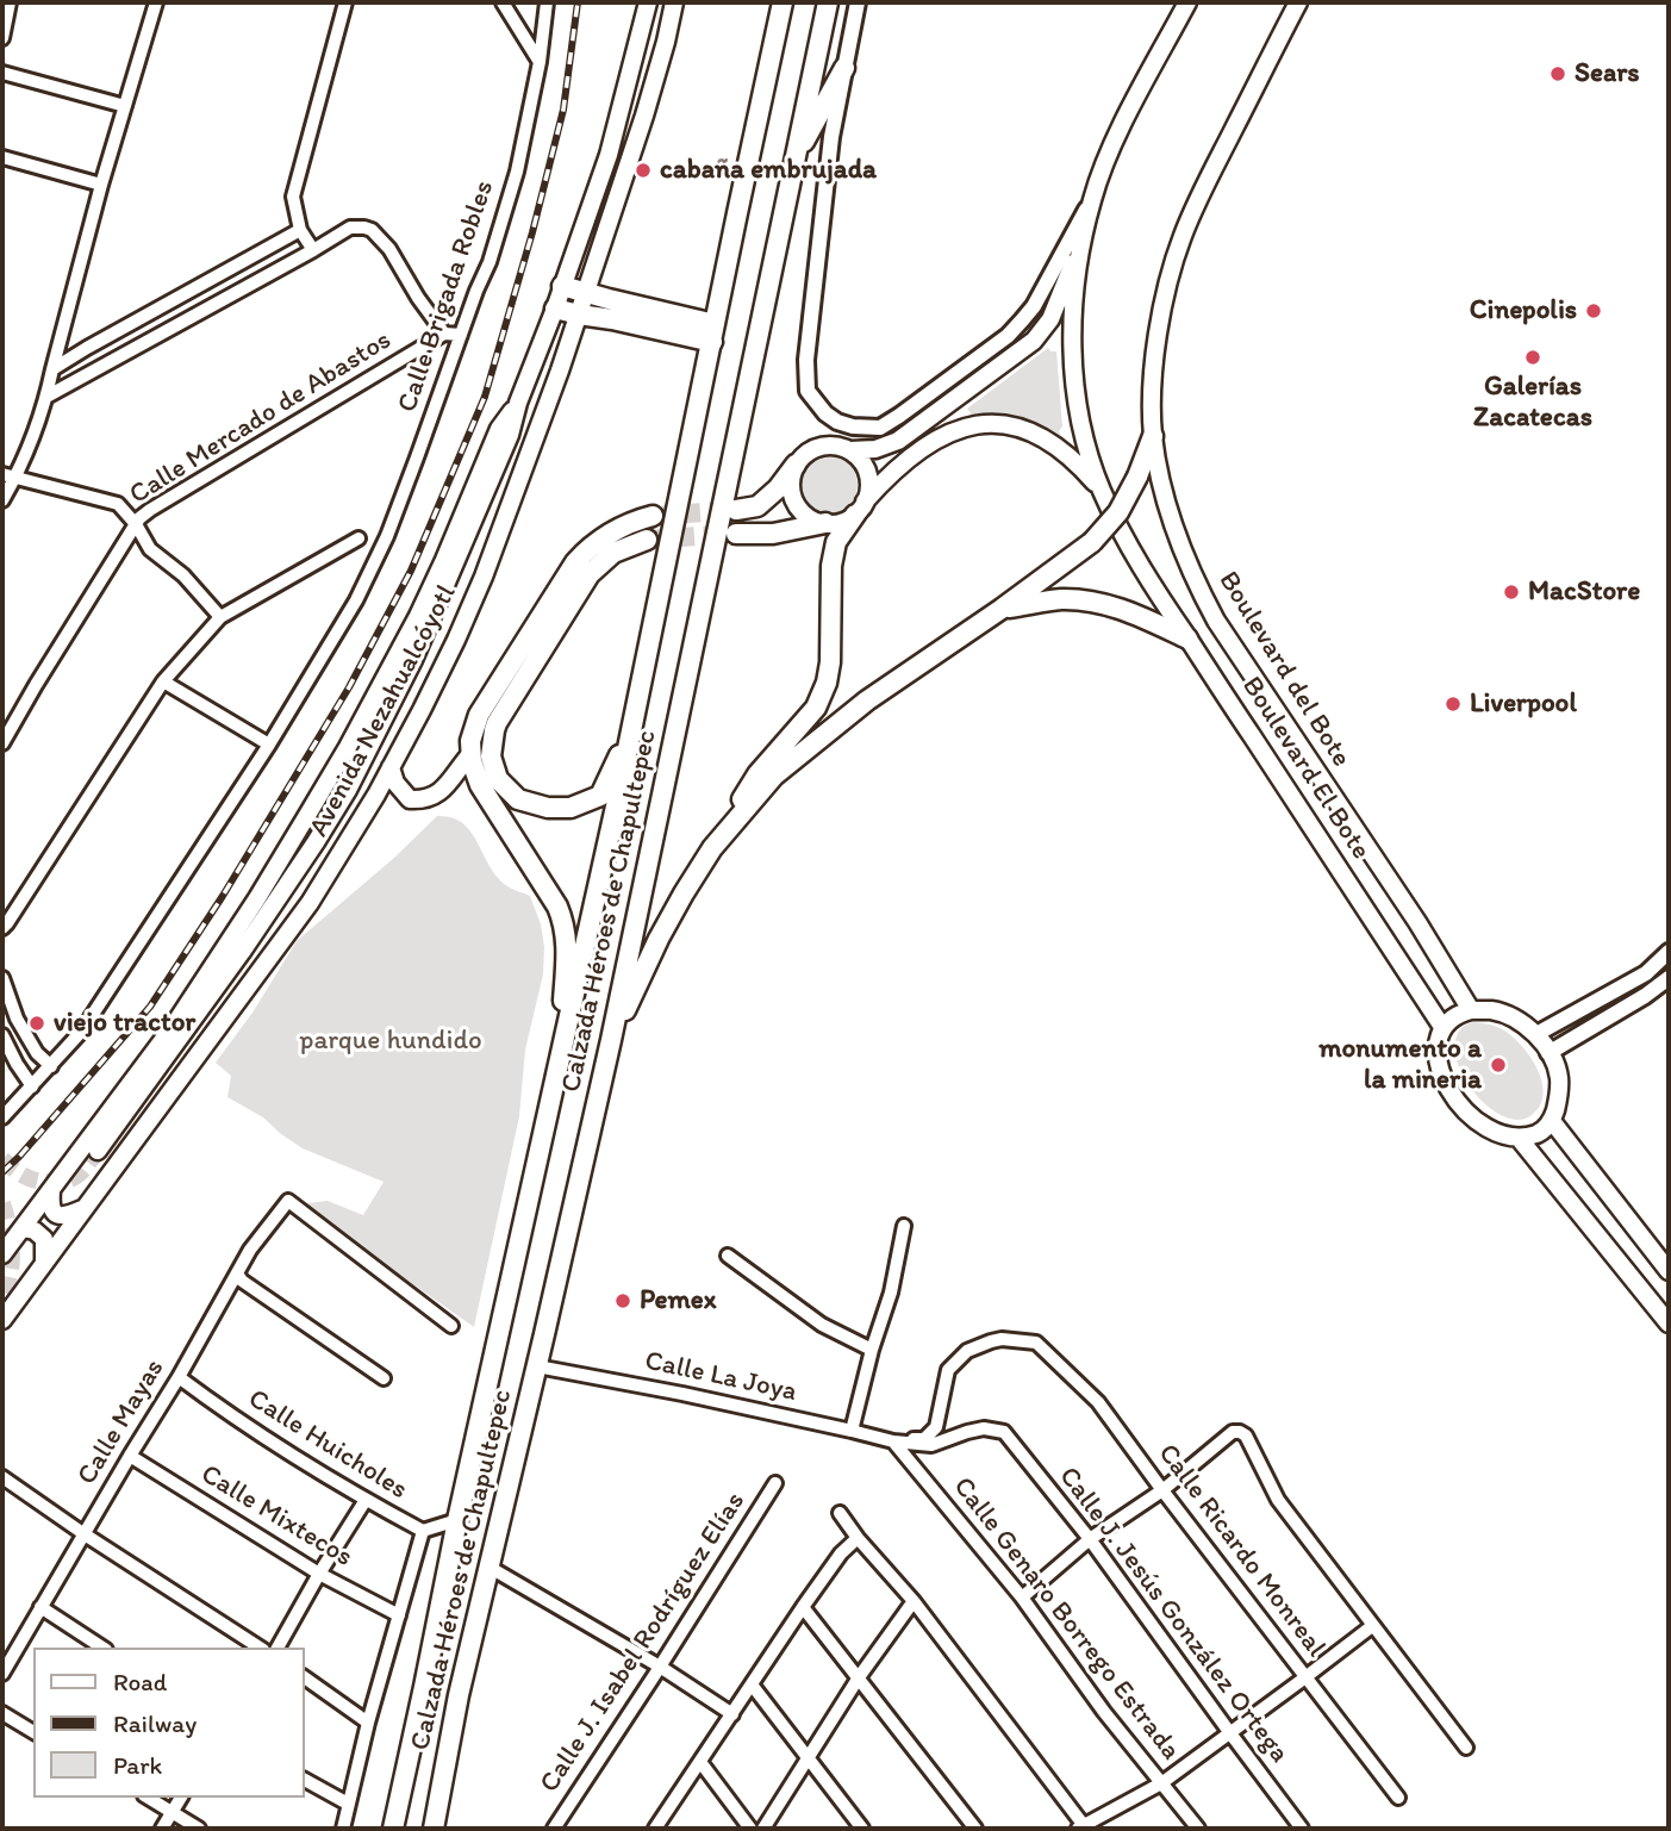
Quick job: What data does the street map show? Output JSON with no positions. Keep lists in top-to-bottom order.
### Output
{
  "streets": {
    "main road": [
      "Boulevard del Bote",
      "Avenida Nezahualcóyotl",
      "Boulevard El Bote",
      "Calzada Héroes de Chapultepec"
    ],
    "street": [
      "Calle Brigada Robles",
      "Calle Mercado de Abastos",
      "Calle La Joya",
      "Calle Mayas",
      "Calle Huicholes",
      "Calle Mixtecos",
      "Calle Ricardo Monreal",
      "Calle J. Jesús González Ortega",
      "Calle Genaro Borrego Estrada",
      "Calle J. Isabel Rodríguez Elías"
    ]
  },
  "crossings": [
    ["Boulevard del Bote", "Boulevard El Bote"],
    ["Calzada Héroes de Chapultepec", "Calle La Joya"],
    ["Calzada Héroes de Chapultepec", "Calle Huicholes"],
    ["Calle La Joya", "Calle Ricardo Monreal"],
    ["Calle La Joya", "Calle J. Jesús González Ortega"],
    ["Calle La Joya", "Calle Genaro Borrego Estrada"],
    ["Calle Mayas", "Calle Huicholes"],
    ["Calle Mayas", "Calle Mixtecos"],
    ["Calle Ricardo Monreal", "Calle Genaro Borrego Estrada"]
  ],
  "parks": ["parque hundido"],
  "places": [
    "Sears",
    "cabaña embrujada",
    "Cinepolis",
    "Galerías Zacatecas",
    "MacStore",
    "Liverpool",
    "viejo tractor",
    "monumento a la mineria",
    "Pemex"
  ],
  "legend": ["Road", "Railway", "Park"]
}
